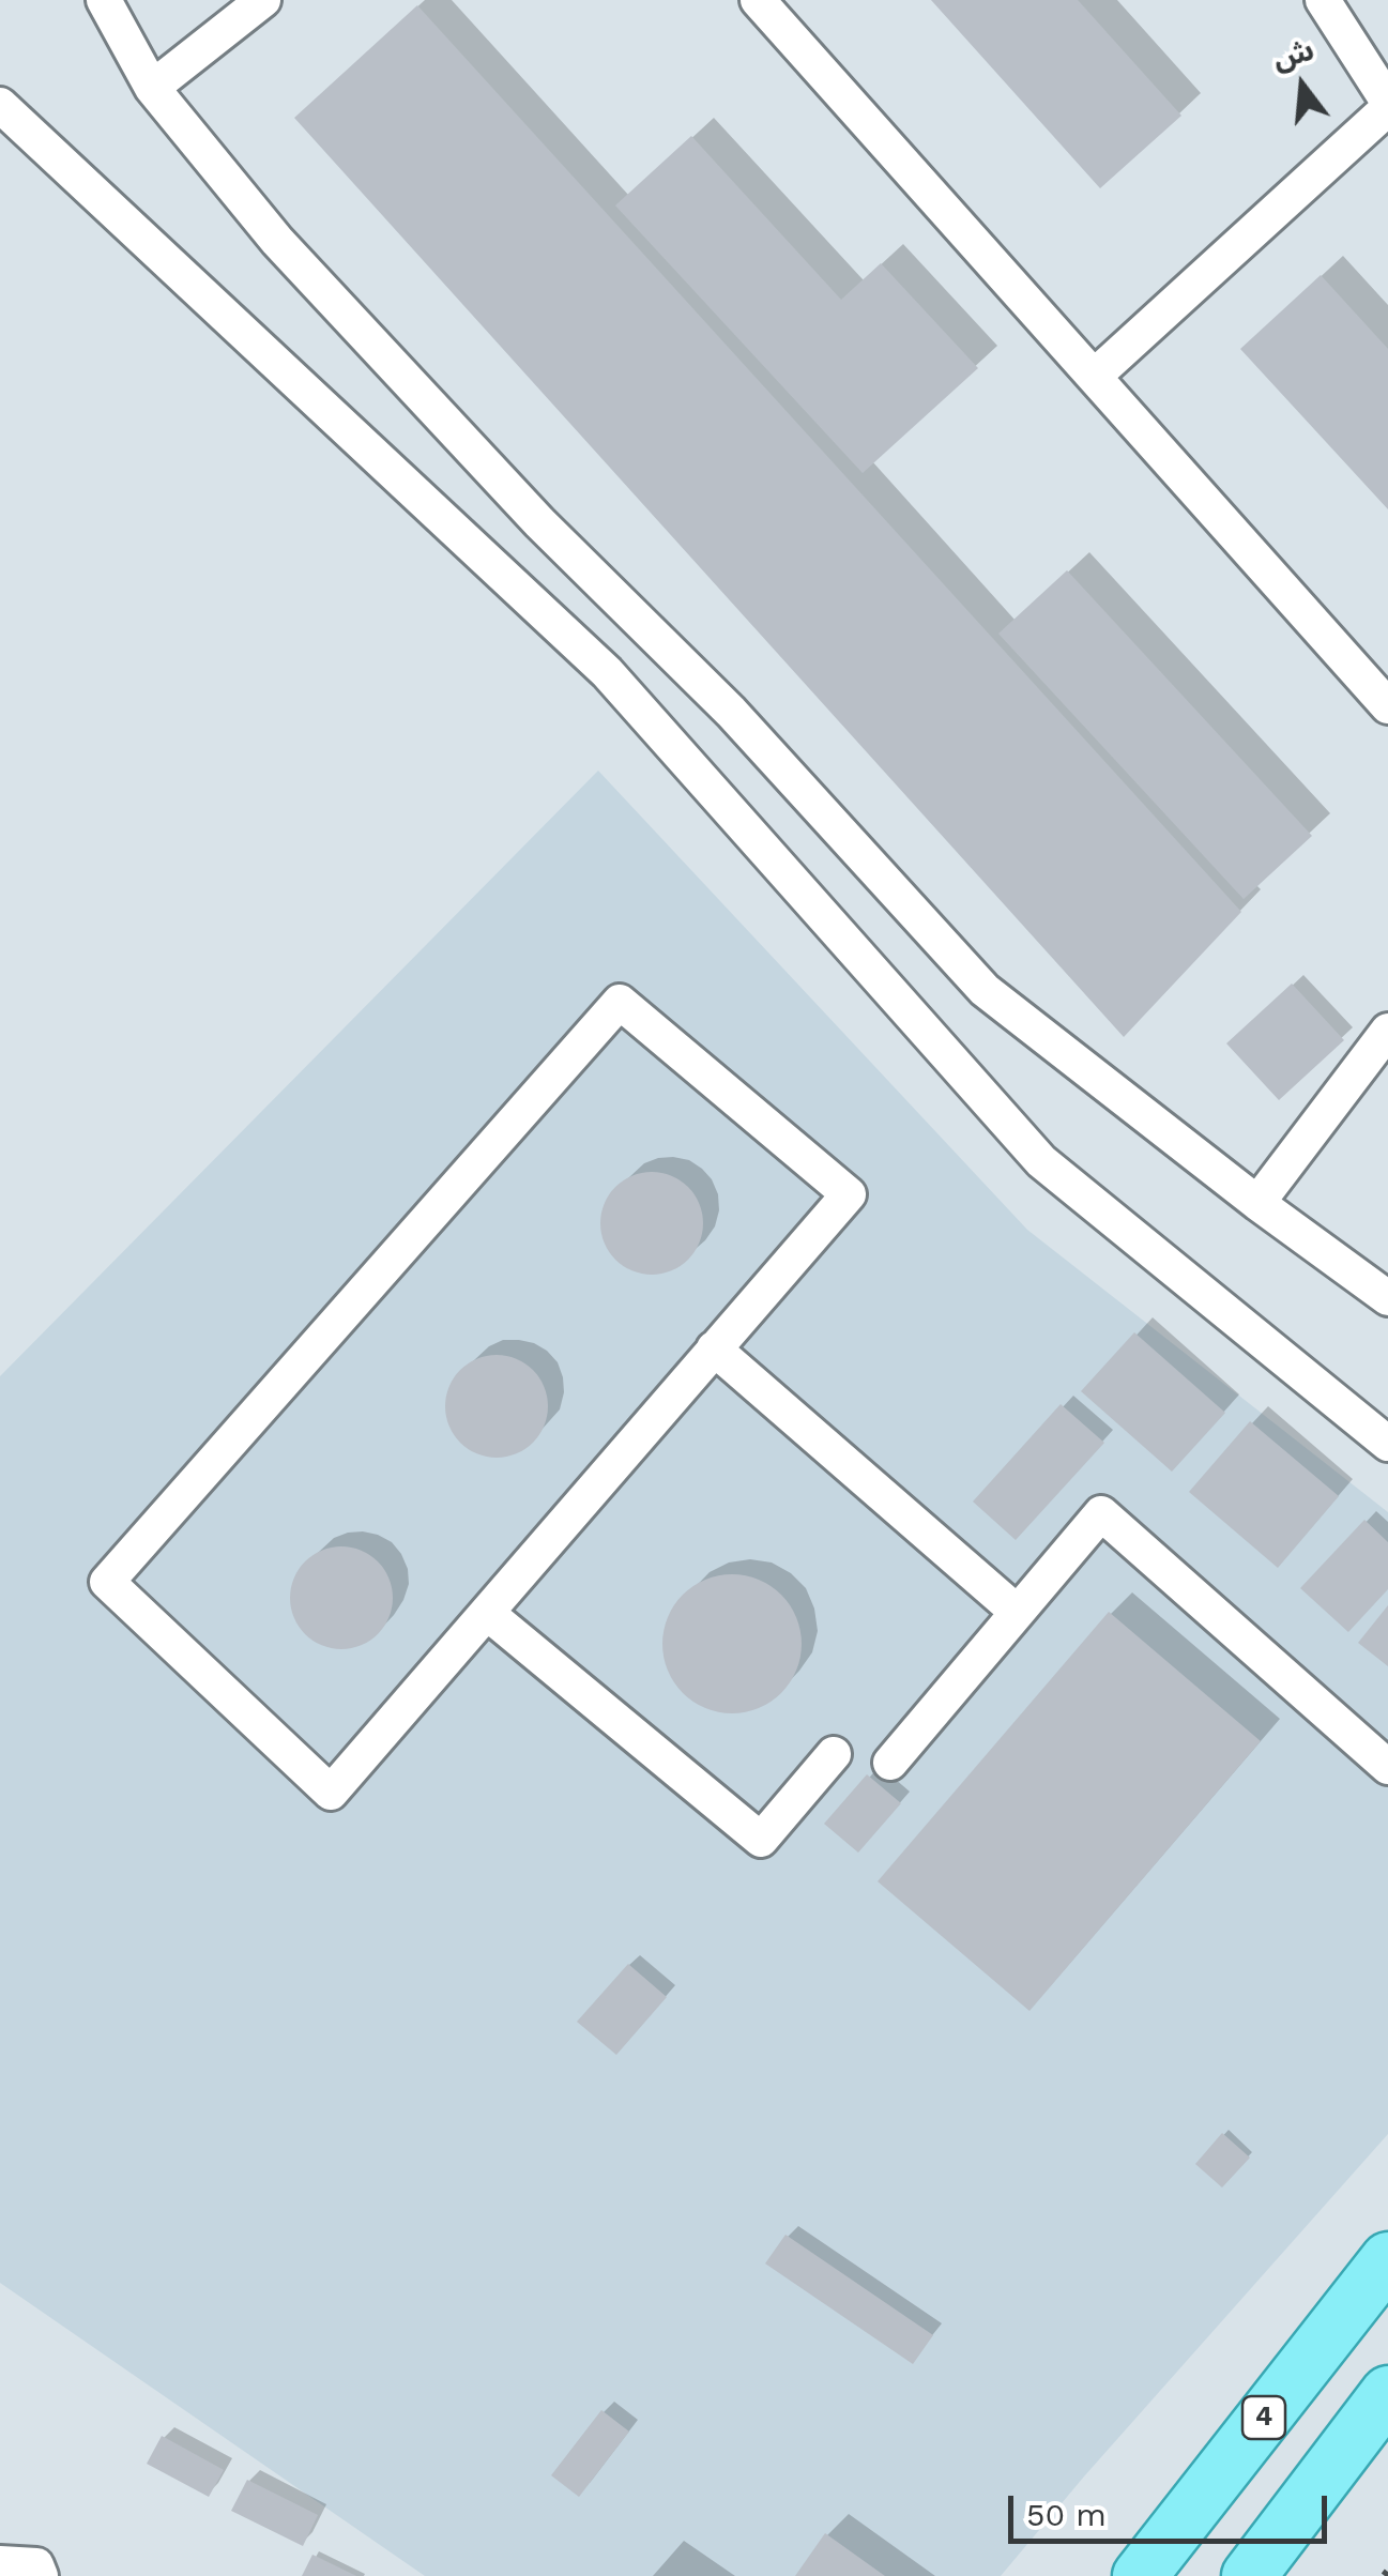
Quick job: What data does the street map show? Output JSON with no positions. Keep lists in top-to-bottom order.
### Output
{
  "streets": {
    "main road": ["4"]
  },
  "scale_bar": "50 m",
  "north": "top"
}
